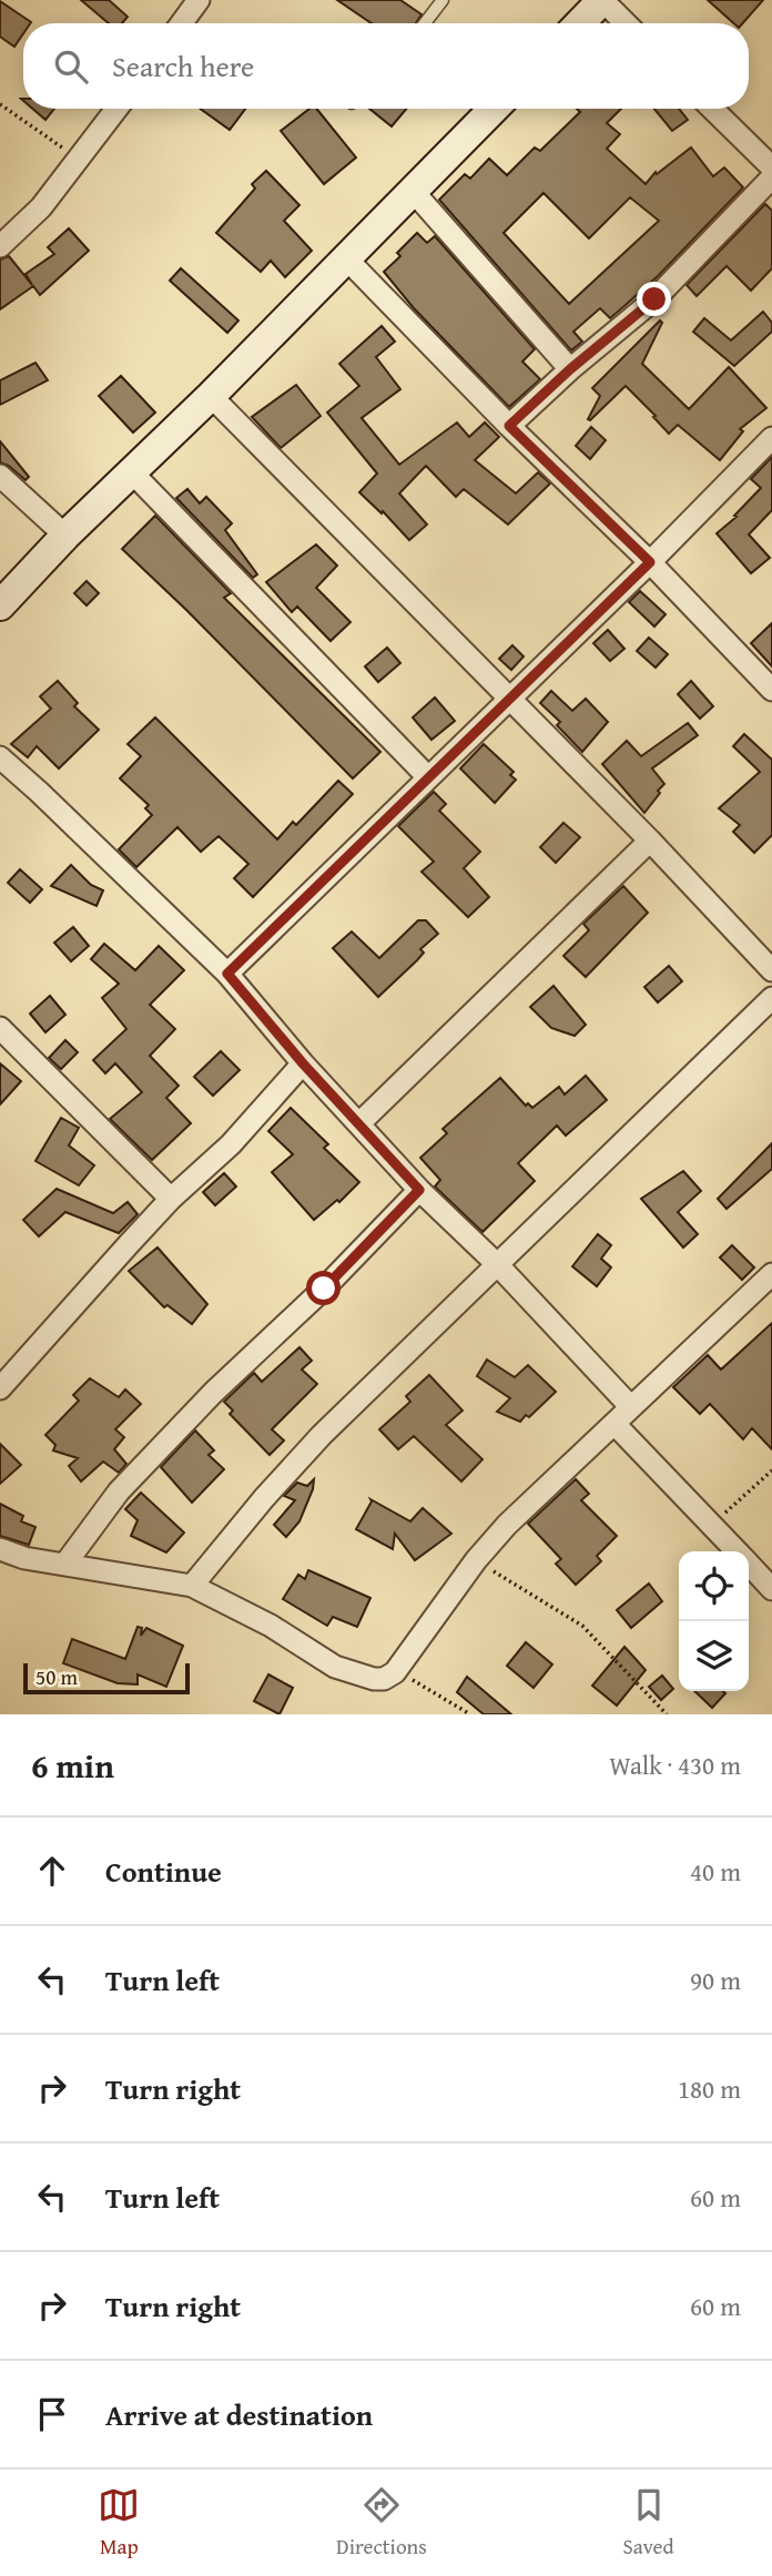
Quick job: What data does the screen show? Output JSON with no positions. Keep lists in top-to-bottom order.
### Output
{
  "scale_bar": "50 m",
  "page": {
    "search": "Search here",
    "scale": "50 m",
    "heading": ["6 min", "Walk · 430 m"],
    "list": [
      ["Continue", "40 m"],
      ["Turn left", "90 m"],
      ["Turn right", "180 m"],
      ["Turn left", "60 m"],
      ["Turn right", "60 m"],
      "Arrive at destination"
    ],
    "nav": ["Map", "Directions", "Saved"]
  }
}
